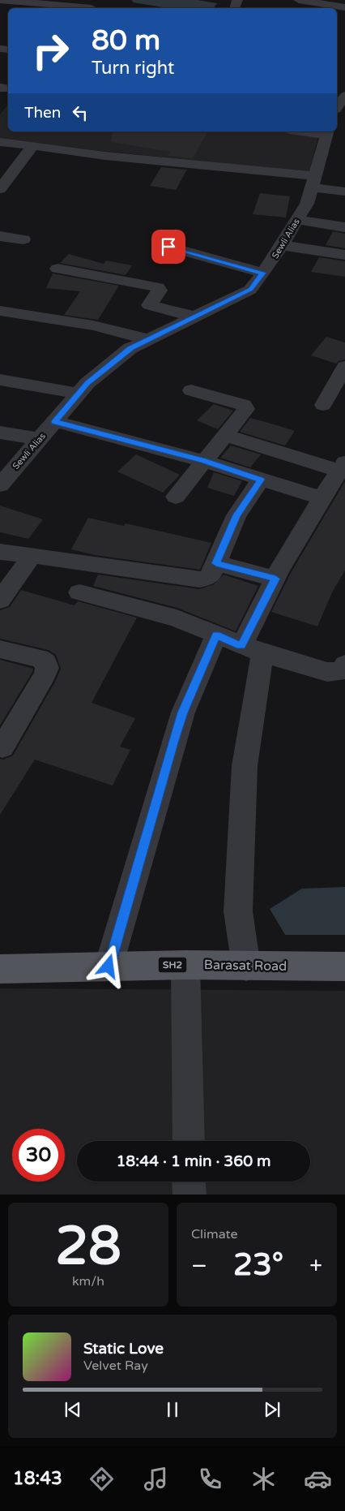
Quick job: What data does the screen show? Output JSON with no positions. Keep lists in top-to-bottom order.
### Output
{
  "streets": {
    "main road": ["SH2", "Barasat Road"],
    "street": ["Sewli Alias"]
  },
  "page": {
    "turn": ["80 m", "Turn right"],
    "then": "Then",
    "limit": "30",
    "trip": "18:44 · 1 min · 360 m",
    "tile": [
      ["28", "km/h"],
      "Climate"
    ],
    "heat": ["−", "23°", "+"],
    "song": ["Static Love", "Velvet Ray"],
    "tabs": "18:43"
  }
}
